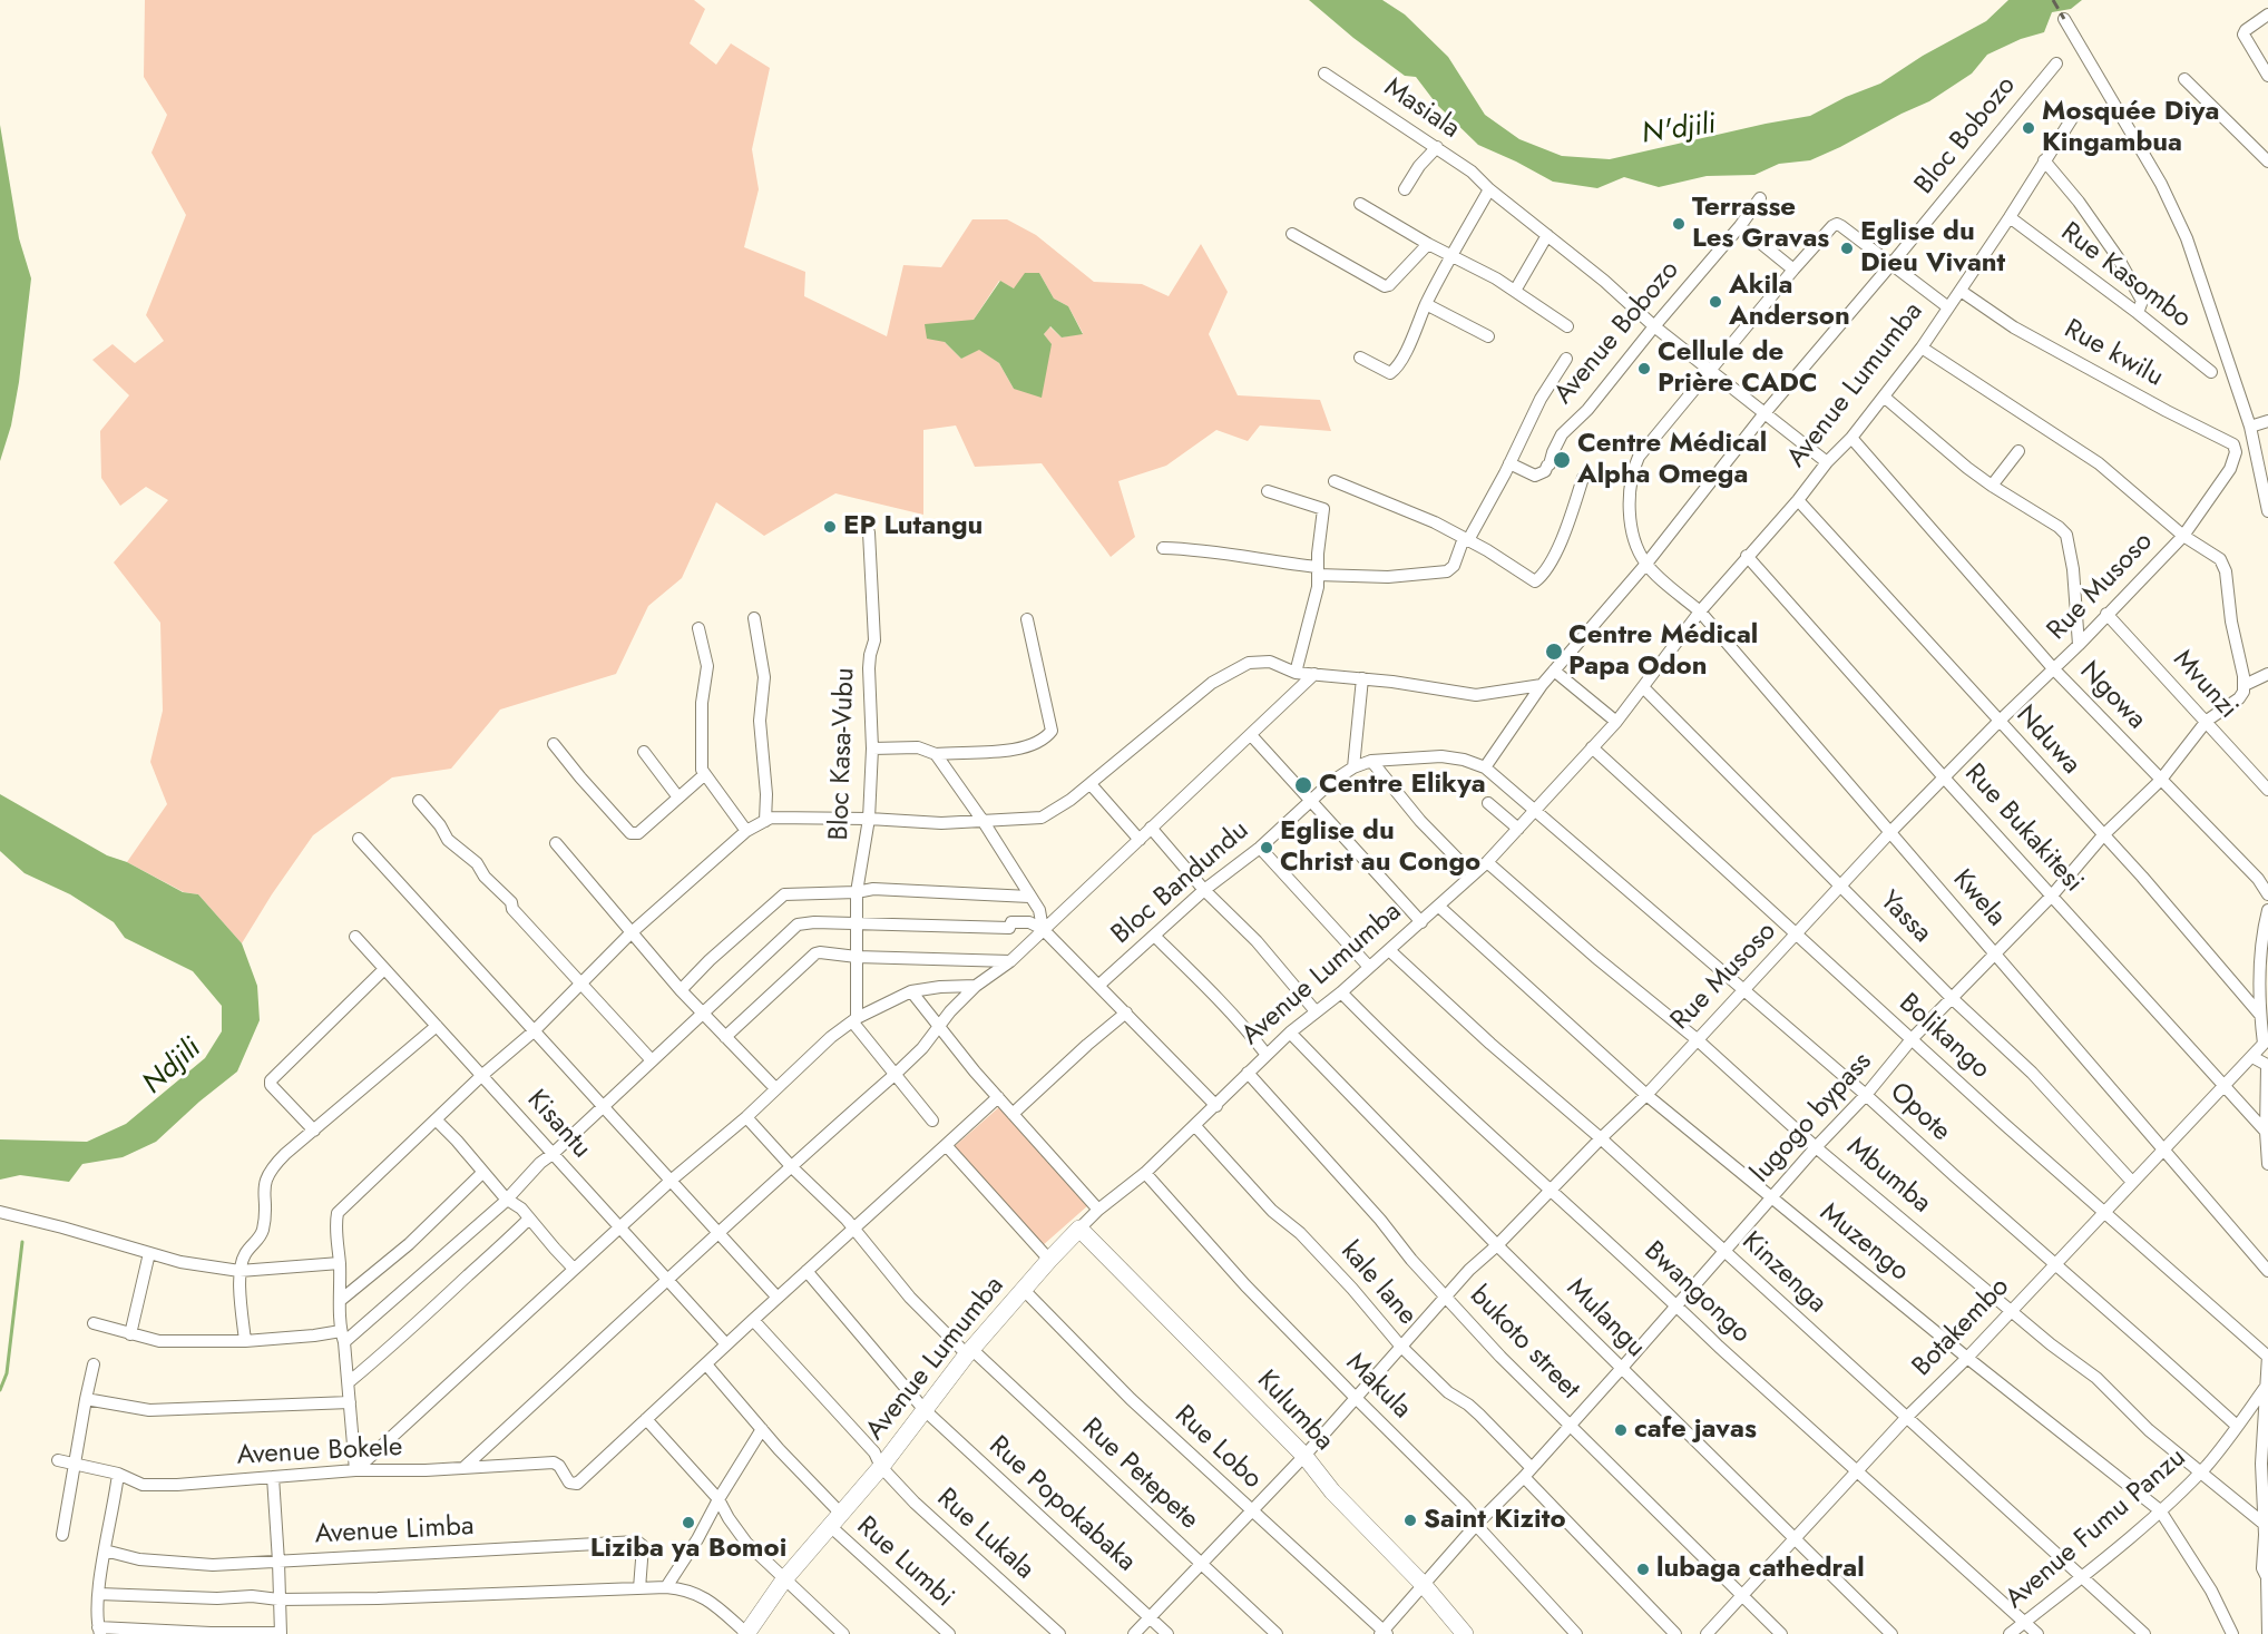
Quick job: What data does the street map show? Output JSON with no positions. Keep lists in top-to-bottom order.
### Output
{
  "streets": {
    "street": [
      "Masiala",
      "Bloc Bobozo",
      "Rue Kasombo",
      "Avenue Bobozo",
      "Rue kwilu",
      "Avenue Lumumba",
      "Rue Musoso",
      "Mvunzi",
      "Ngowa",
      "Nduwa",
      "Bloc Kasa-Vubu",
      "Rue Bukakitesi",
      "Bloc Bandundu",
      "Kwela",
      "Yassa",
      "Bolikango",
      "Opote",
      "lugogo bypass",
      "Kisantu",
      "Mbumba",
      "Muzengo",
      "Kinzenga",
      "kale lane",
      "Bwangongo",
      "Mulangu",
      "Botakembo",
      "bukoto street",
      "Makula",
      "Kulumba",
      "Rue Lobo",
      "Avenue Bokele",
      "Rue Petepete",
      "Rue Popokabaka",
      "Avenue Fumu Panzu",
      "Avenue Limba",
      "Rue Lukala",
      "Rue Lumbi"
    ]
  },
  "crossings": [
    ["Masiala", "Bloc Bobozo"],
    ["Masiala", "Avenue Bobozo"],
    ["Masiala", "Avenue Lumumba"],
    ["Bloc Bobozo", "Bloc Bandundu"],
    ["Bloc Bobozo", "Kwela"],
    ["Rue Kasombo", "Avenue Lumumba"],
    ["Rue kwilu", "Avenue Lumumba"],
    ["Rue kwilu", "Rue Musoso"],
    ["Avenue Lumumba", "Ngowa"],
    ["Avenue Lumumba", "Nduwa"],
    ["Avenue Lumumba", "Rue Bukakitesi"],
    ["Avenue Lumumba", "Bloc Bandundu"],
    ["Avenue Lumumba", "Kwela"],
    ["Avenue Lumumba", "Yassa"],
    ["Avenue Lumumba", "Bolikango"],
    ["Avenue Lumumba", "Opote"],
    ["Avenue Lumumba", "Mbumba"],
    ["Avenue Lumumba", "Muzengo"],
    ["Avenue Lumumba", "Kinzenga"],
    ["Avenue Lumumba", "kale lane"],
    ["Avenue Lumumba", "Bwangongo"],
    ["Avenue Lumumba", "Mulangu"],
    ["Avenue Lumumba", "bukoto street"],
    ["Avenue Lumumba", "Makula"],
    ["Avenue Lumumba", "Kulumba"],
    ["Avenue Lumumba", "Rue Lobo"],
    ["Avenue Lumumba", "Rue Petepete"],
    ["Avenue Lumumba", "Rue Popokabaka"],
    ["Avenue Lumumba", "Rue Lukala"],
    ["Avenue Lumumba", "Rue Lumbi"],
    ["Rue Musoso", "Mvunzi"],
    ["Rue Musoso", "Ngowa"],
    ["Rue Musoso", "Nduwa"],
    ["Rue Musoso", "Rue Bukakitesi"],
    ["Rue Musoso", "Kwela"],
    ["Rue Musoso", "Yassa"],
    ["Rue Musoso", "Bolikango"],
    ["Rue Musoso", "Opote"],
    ["Rue Musoso", "Mbumba"],
    ["Rue Musoso", "Muzengo"],
    ["Rue Musoso", "Kinzenga"],
    ["Rue Musoso", "kale lane"],
    ["Rue Musoso", "Bwangongo"],
    ["Rue Musoso", "Mulangu"],
    ["Rue Musoso", "bukoto street"],
    ["Rue Musoso", "Makula"],
    ["Rue Musoso", "Kulumba"],
    ["Rue Musoso", "Rue Lobo"],
    ["Rue Musoso", "Rue Petepete"],
    ["Rue Musoso", "Rue Popokabaka"],
    ["Mvunzi", "lugogo bypass"],
    ["Ngowa", "lugogo bypass"],
    ["Nduwa", "lugogo bypass"],
    ["Rue Bukakitesi", "lugogo bypass"],
    ["Rue Bukakitesi", "Botakembo"],
    ["Bloc Bandundu", "Opote"],
    ["Kwela", "lugogo bypass"],
    ["Kwela", "Botakembo"],
    ["Yassa", "lugogo bypass"],
    ["Yassa", "Botakembo"],
    ["Bolikango", "lugogo bypass"],
    ["Bolikango", "Botakembo"],
    ["Opote", "lugogo bypass"],
    ["Opote", "Botakembo"],
    ["Opote", "Avenue Fumu Panzu"],
    ["lugogo bypass", "Mbumba"],
    ["lugogo bypass", "Muzengo"],
    ["lugogo bypass", "Kinzenga"],
    ["lugogo bypass", "kale lane"],
    ["lugogo bypass", "Bwangongo"],
    ["lugogo bypass", "Mulangu"],
    ["lugogo bypass", "bukoto street"],
    ["lugogo bypass", "Makula"],
    ["lugogo bypass", "Kulumba"],
    ["lugogo bypass", "Rue Lobo"],
    ["Mbumba", "Botakembo"],
    ["Mbumba", "Avenue Fumu Panzu"],
    ["Muzengo", "Botakembo"],
    ["Muzengo", "Avenue Fumu Panzu"],
    ["Kinzenga", "Botakembo"],
    ["Kinzenga", "Avenue Fumu Panzu"],
    ["Bwangongo", "Botakembo"],
    ["Bwangongo", "Avenue Fumu Panzu"],
    ["Mulangu", "Botakembo"],
    ["Botakembo", "bukoto street"]
  ],
  "water": ["N'djili", "Ndjili"],
  "places": [
    "Mosquée Diya Kingambua",
    "Terrasse Les Gravas",
    "Eglise du Dieu Vivant",
    "Akila Anderson",
    "Cellule de Prière CADC",
    "Centre Médical Alpha Omega",
    "EP Lutangu",
    "Centre Médical Papa Odon",
    "Centre Elikya",
    "Eglise du Christ au Congo",
    "cafe javas",
    "Saint Kizito",
    "Liziba ya Bomoi",
    "lubaga cathedral"
  ]
}
